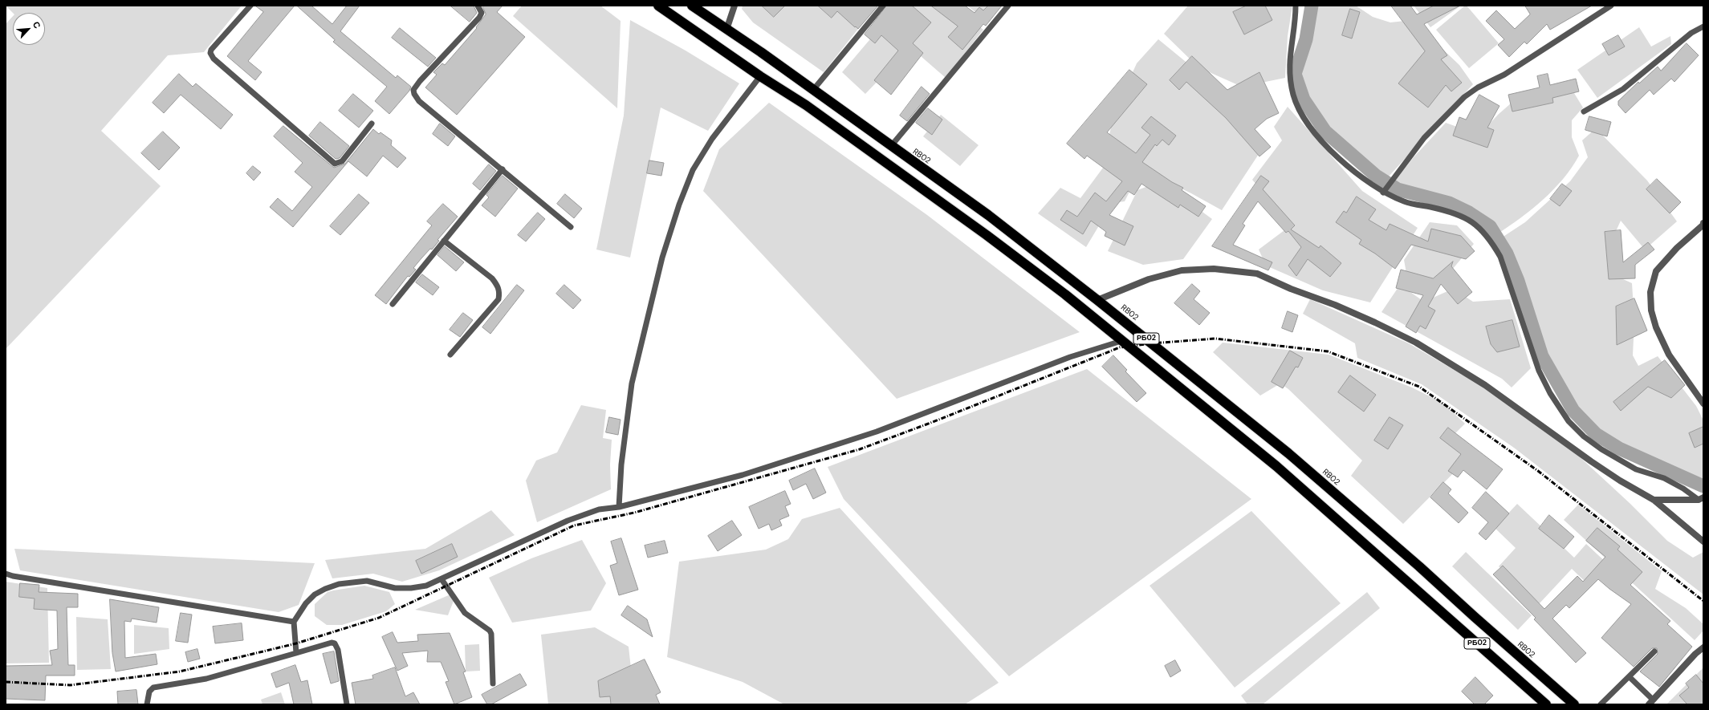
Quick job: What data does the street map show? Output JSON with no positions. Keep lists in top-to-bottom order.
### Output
{
  "streets": {
    "highway": ["RB02", "РБ02"]
  },
  "north": "top right"
}
